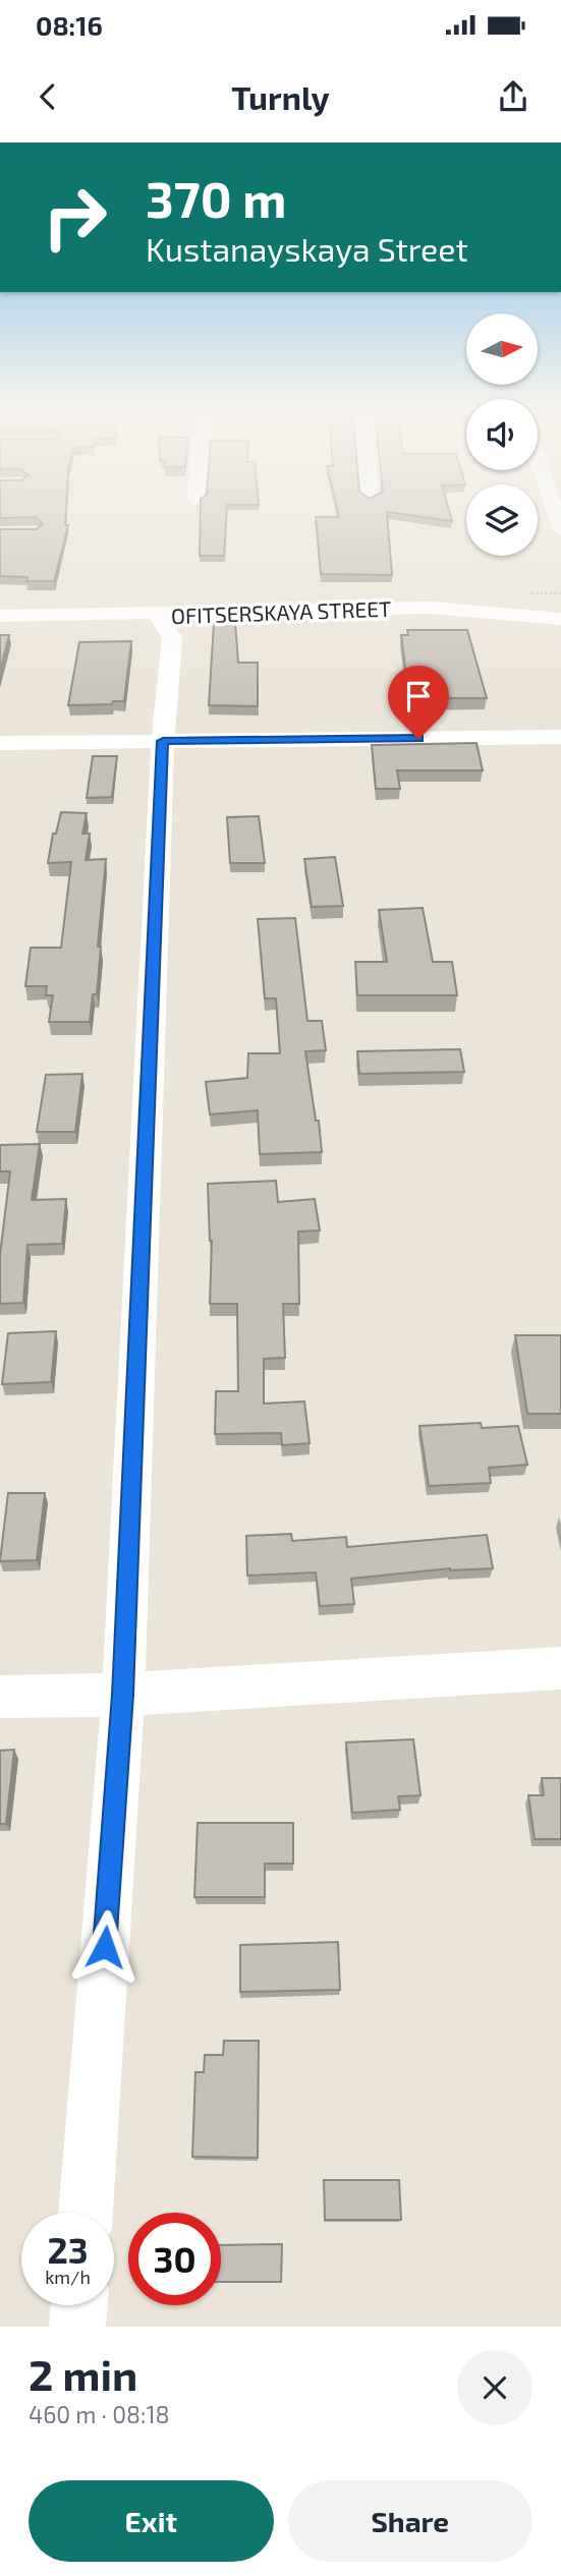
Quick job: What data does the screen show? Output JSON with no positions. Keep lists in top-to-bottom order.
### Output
{
  "streets": {
    "street": ["OFITSERSKAYA STREET"]
  },
  "north": "right",
  "page": {
    "status": "08:16",
    "header": "Turnly",
    "turn": ["370 m", "Kustanayskaya Street"],
    "speed": "23 km/h",
    "limit": "30",
    "heading": ["2 min", "460 m · 08:18"],
    "buttons": ["Exit", "Share"]
  }
}
